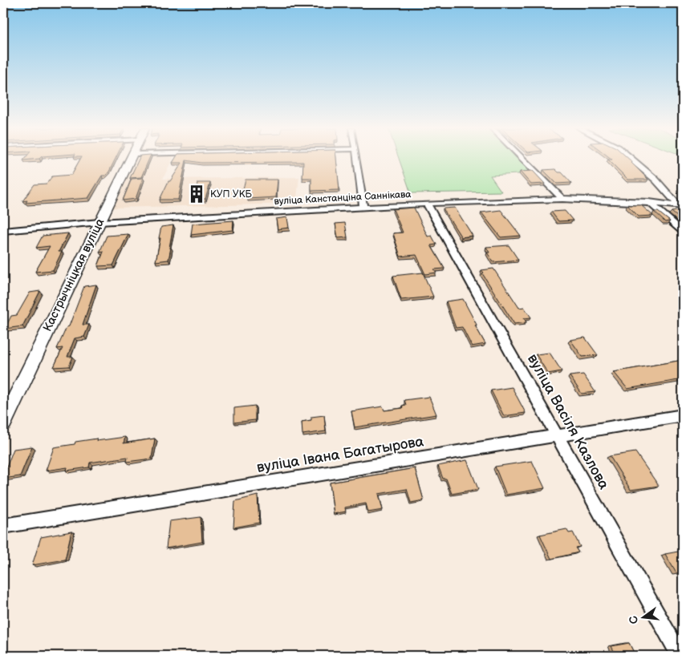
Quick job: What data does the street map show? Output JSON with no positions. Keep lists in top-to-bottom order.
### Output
{
  "streets": {
    "main road": ["Кастрычніцкая вуліца"],
    "street": ["вуліца Канстанціна Саннікава", "вуліца Васіля Казлова", "вуліца Івана Багатырова"]
  },
  "crossings": [
    ["вуліца Канстанціна Саннікава", "Кастрычніцкая вуліца"],
    ["вуліца Канстанціна Саннікава", "вуліца Васіля Казлова"],
    ["вуліца Васіля Казлова", "вуліца Івана Багатырова"]
  ],
  "places": {
    "building": ["КУП УКБ"]
  },
  "north": "left"
}
